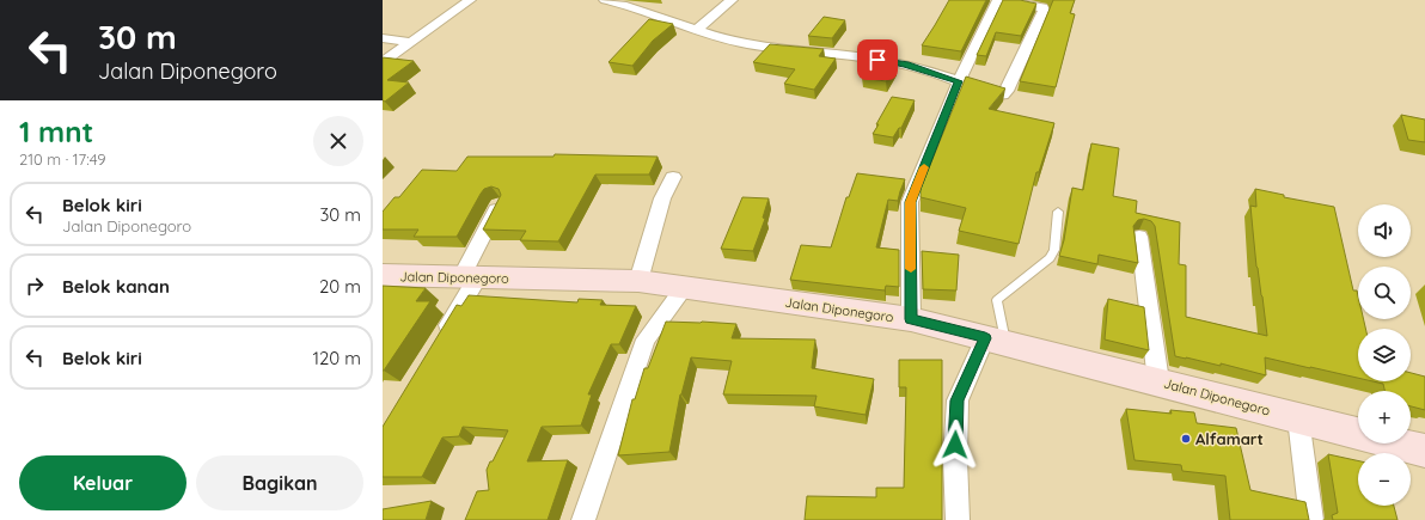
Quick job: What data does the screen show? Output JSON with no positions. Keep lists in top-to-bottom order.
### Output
{
  "streets": {
    "street": ["Jalan Diponegoro"]
  },
  "places": ["Alfamart"],
  "page": {
    "turn": ["30 m", "Jalan Diponegoro"],
    "heading": ["1 mnt", "210 m · 17:49"],
    "list": [
      {
        "name": "Belok kiri",
        "note": "Jalan Diponegoro",
        "value": "30 m"
      },
      {
        "name": "Belok kanan",
        "value": "20 m"
      },
      {
        "name": "Belok kiri",
        "value": "120 m"
      }
    ],
    "map_buttons": ["+", "−"],
    "buttons": ["Keluar", "Bagikan"]
  }
}
